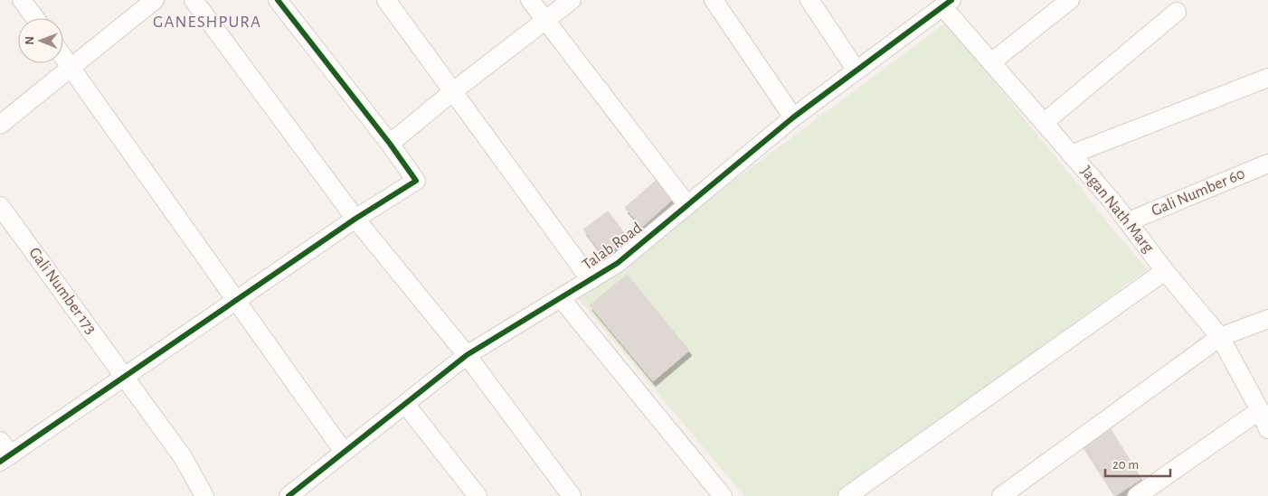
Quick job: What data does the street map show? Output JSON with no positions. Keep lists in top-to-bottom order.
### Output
{
  "streets": {
    "street": [
      "Gali Number 60",
      "Jagan Nath Marg",
      "Talab Road",
      "Gali Number 173"
    ]
  },
  "crossings": [
    ["Gali Number 60", "Jagan Nath Marg"],
    ["Jagan Nath Marg", "Talab Road"]
  ],
  "districts": ["GANESHPURA"],
  "scale_bar": "20 m",
  "north": "left"
}
